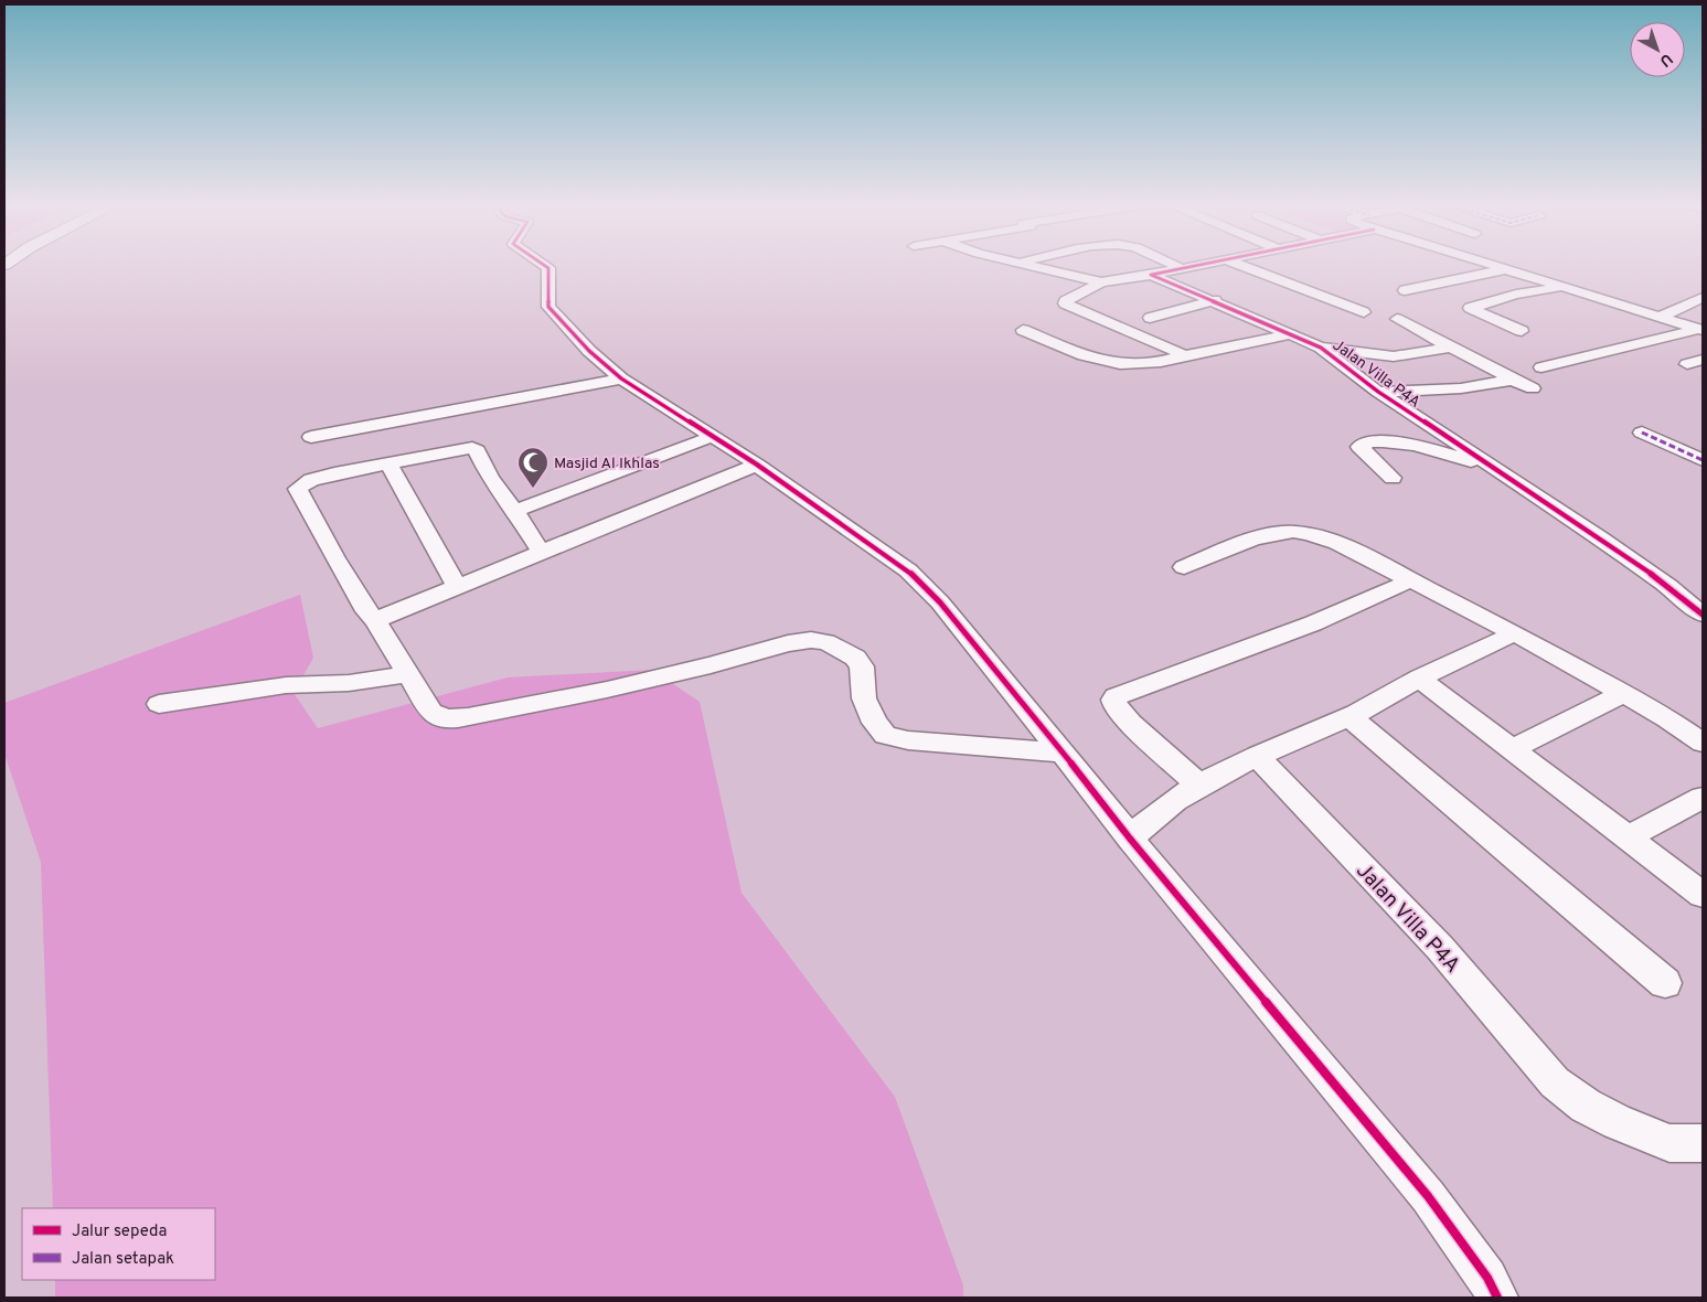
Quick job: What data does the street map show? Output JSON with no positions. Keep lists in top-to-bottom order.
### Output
{
  "streets": {
    "street": ["Jalan Villa P4A"]
  },
  "places": {
    "mosque": ["Masjid Al Ikhlas"]
  },
  "legend": ["Jalur sepeda", "Jalan setapak"],
  "north": "bottom right"
}
